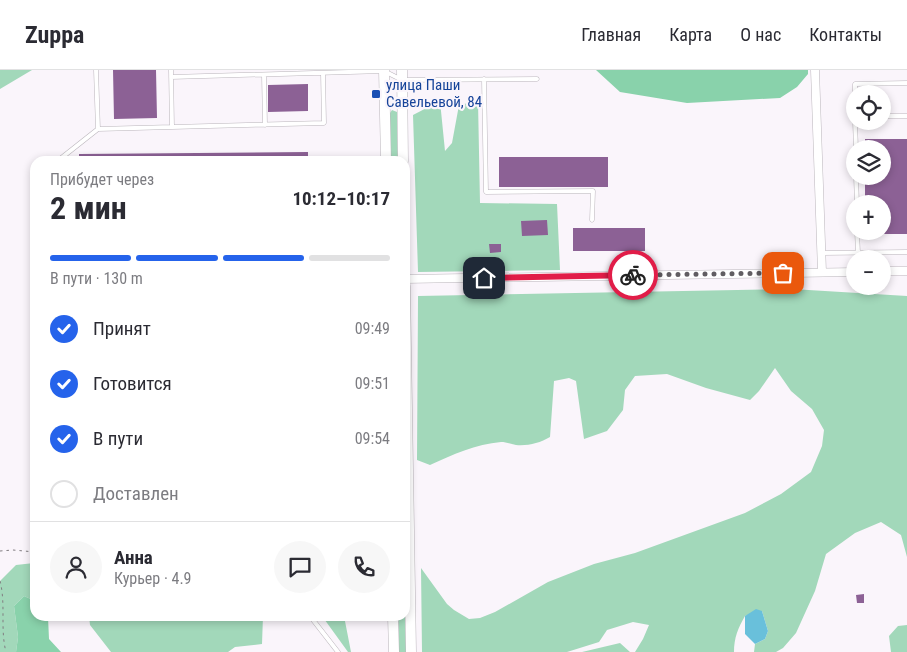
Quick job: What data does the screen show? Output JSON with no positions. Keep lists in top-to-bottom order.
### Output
{
  "places": {
    "transit": ["улица Паши Савельевой, 84"]
  },
  "page": {
    "header": "Zuppa",
    "nav": [
      "Главная",
      "Карта",
      "О нас",
      "Контакты"
    ],
    "map_buttons": ["+", "−"],
    "heading": ["2 мин", "Прибудет через", "10:12–10:17"],
    "panel": ["Анна", "Курьер · 4.9"],
    "bar": "В пути · 130 m",
    "list": [
      ["Принят", "09:49"],
      ["Готовится", "09:51"],
      ["В пути", "09:54"],
      "Доставлен"
    ]
  }
}
